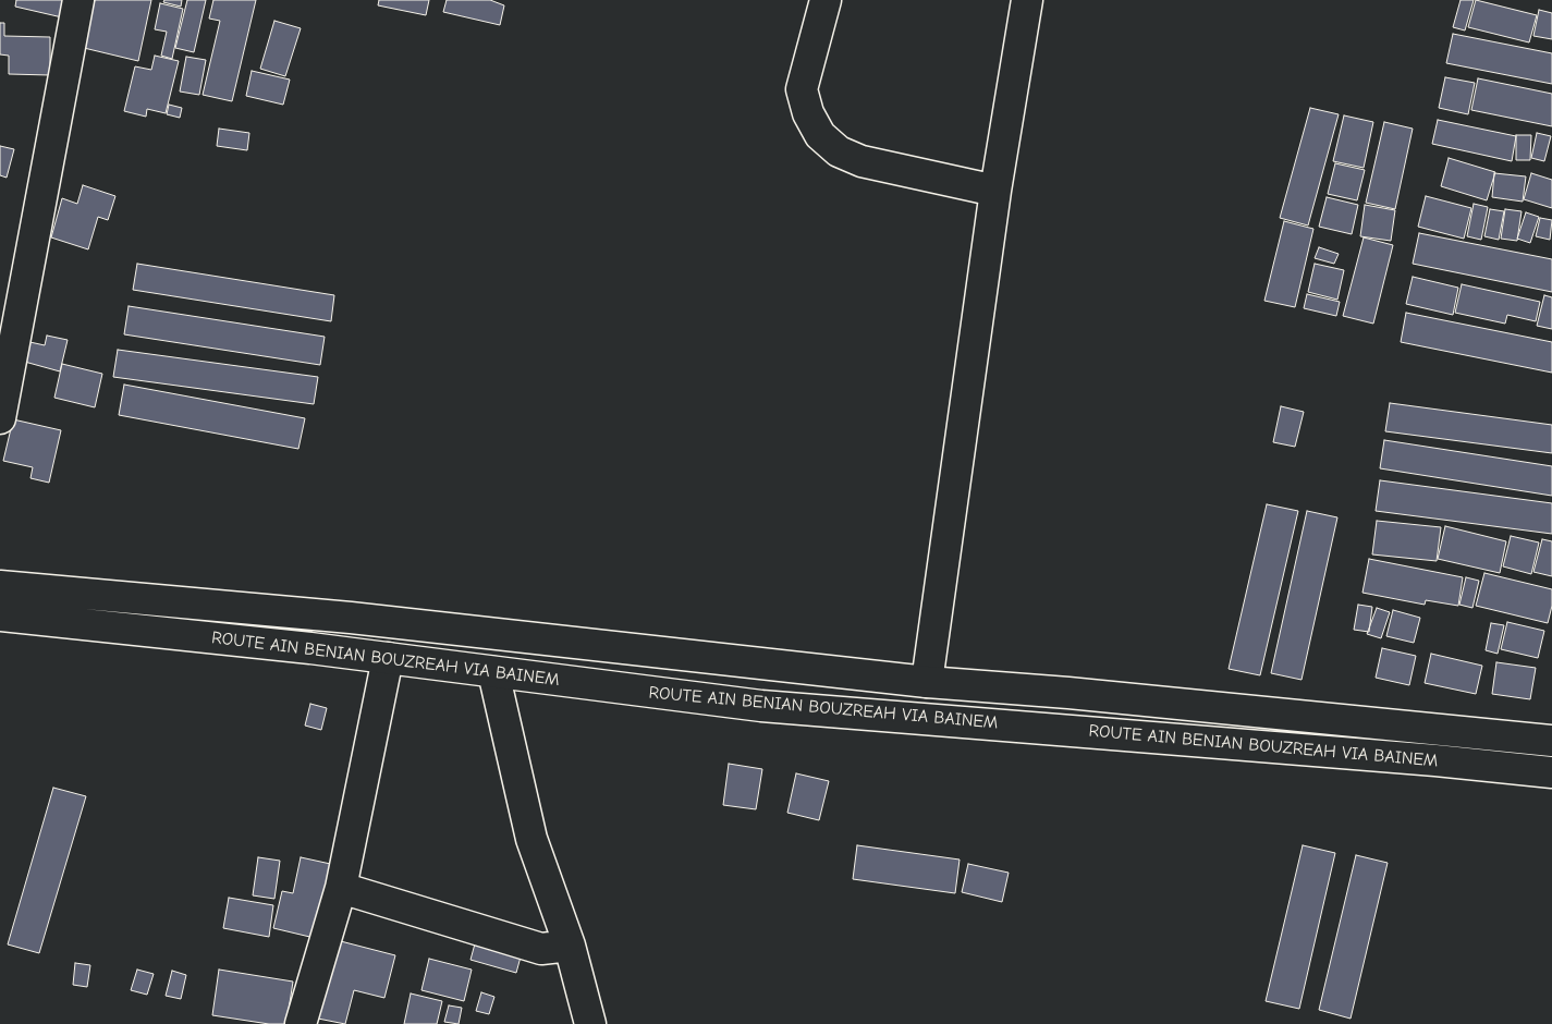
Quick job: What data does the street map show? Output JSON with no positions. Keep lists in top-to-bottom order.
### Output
{
  "streets": {
    "main road": ["ROUTE AIN BENIAN BOUZREAH VIA BAINEM"]
  }
}
